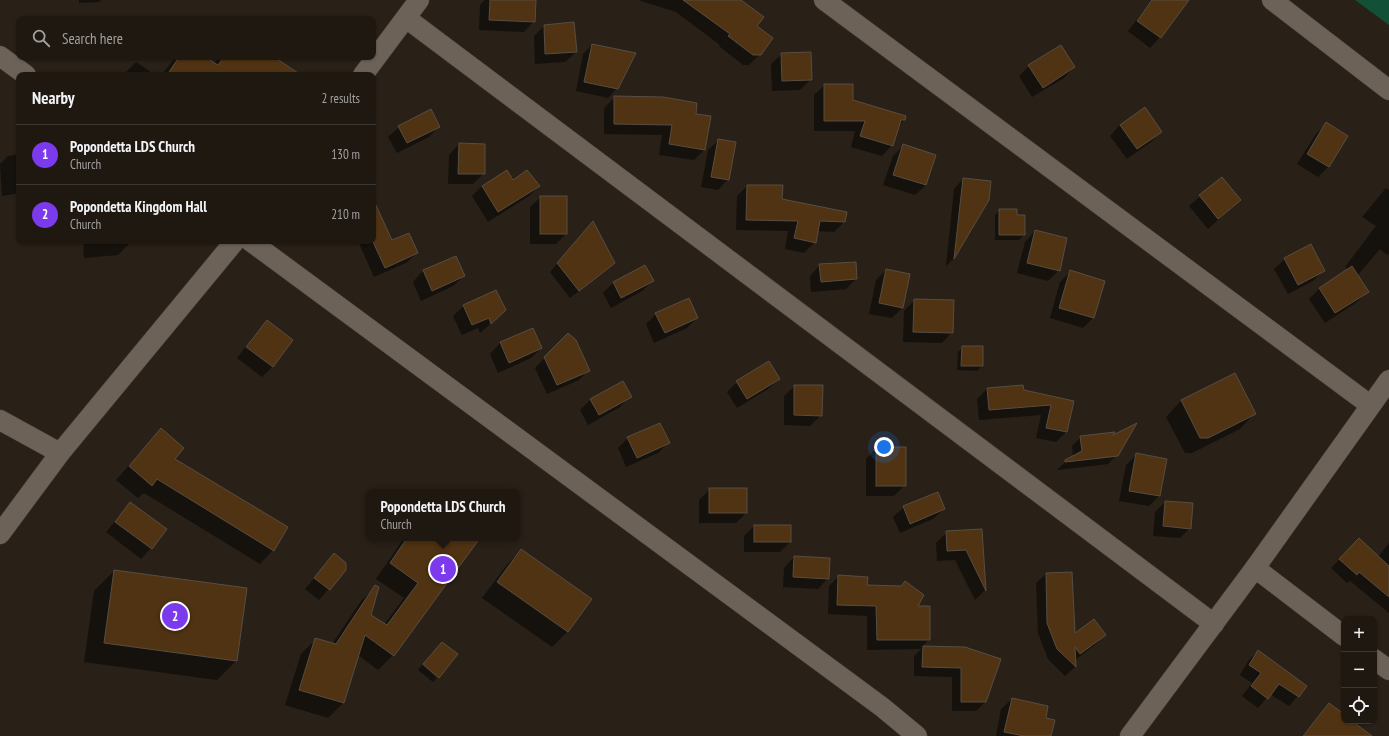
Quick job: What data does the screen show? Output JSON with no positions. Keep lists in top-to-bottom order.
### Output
{
  "page": {
    "search": "Search here",
    "heading": ["Nearby", "2 results"],
    "list": [
      {
        "mark": "1",
        "name": "Popondetta LDS Church",
        "note": "Church",
        "value": "130 m"
      },
      {
        "mark": "2",
        "name": "Popondetta Kingdom Hall",
        "note": "Church",
        "value": "210 m"
      }
    ],
    "popup": ["Popondetta LDS Church", "Church"],
    "pins": ["1", "2"],
    "map_buttons": ["+", "−"]
  }
}
